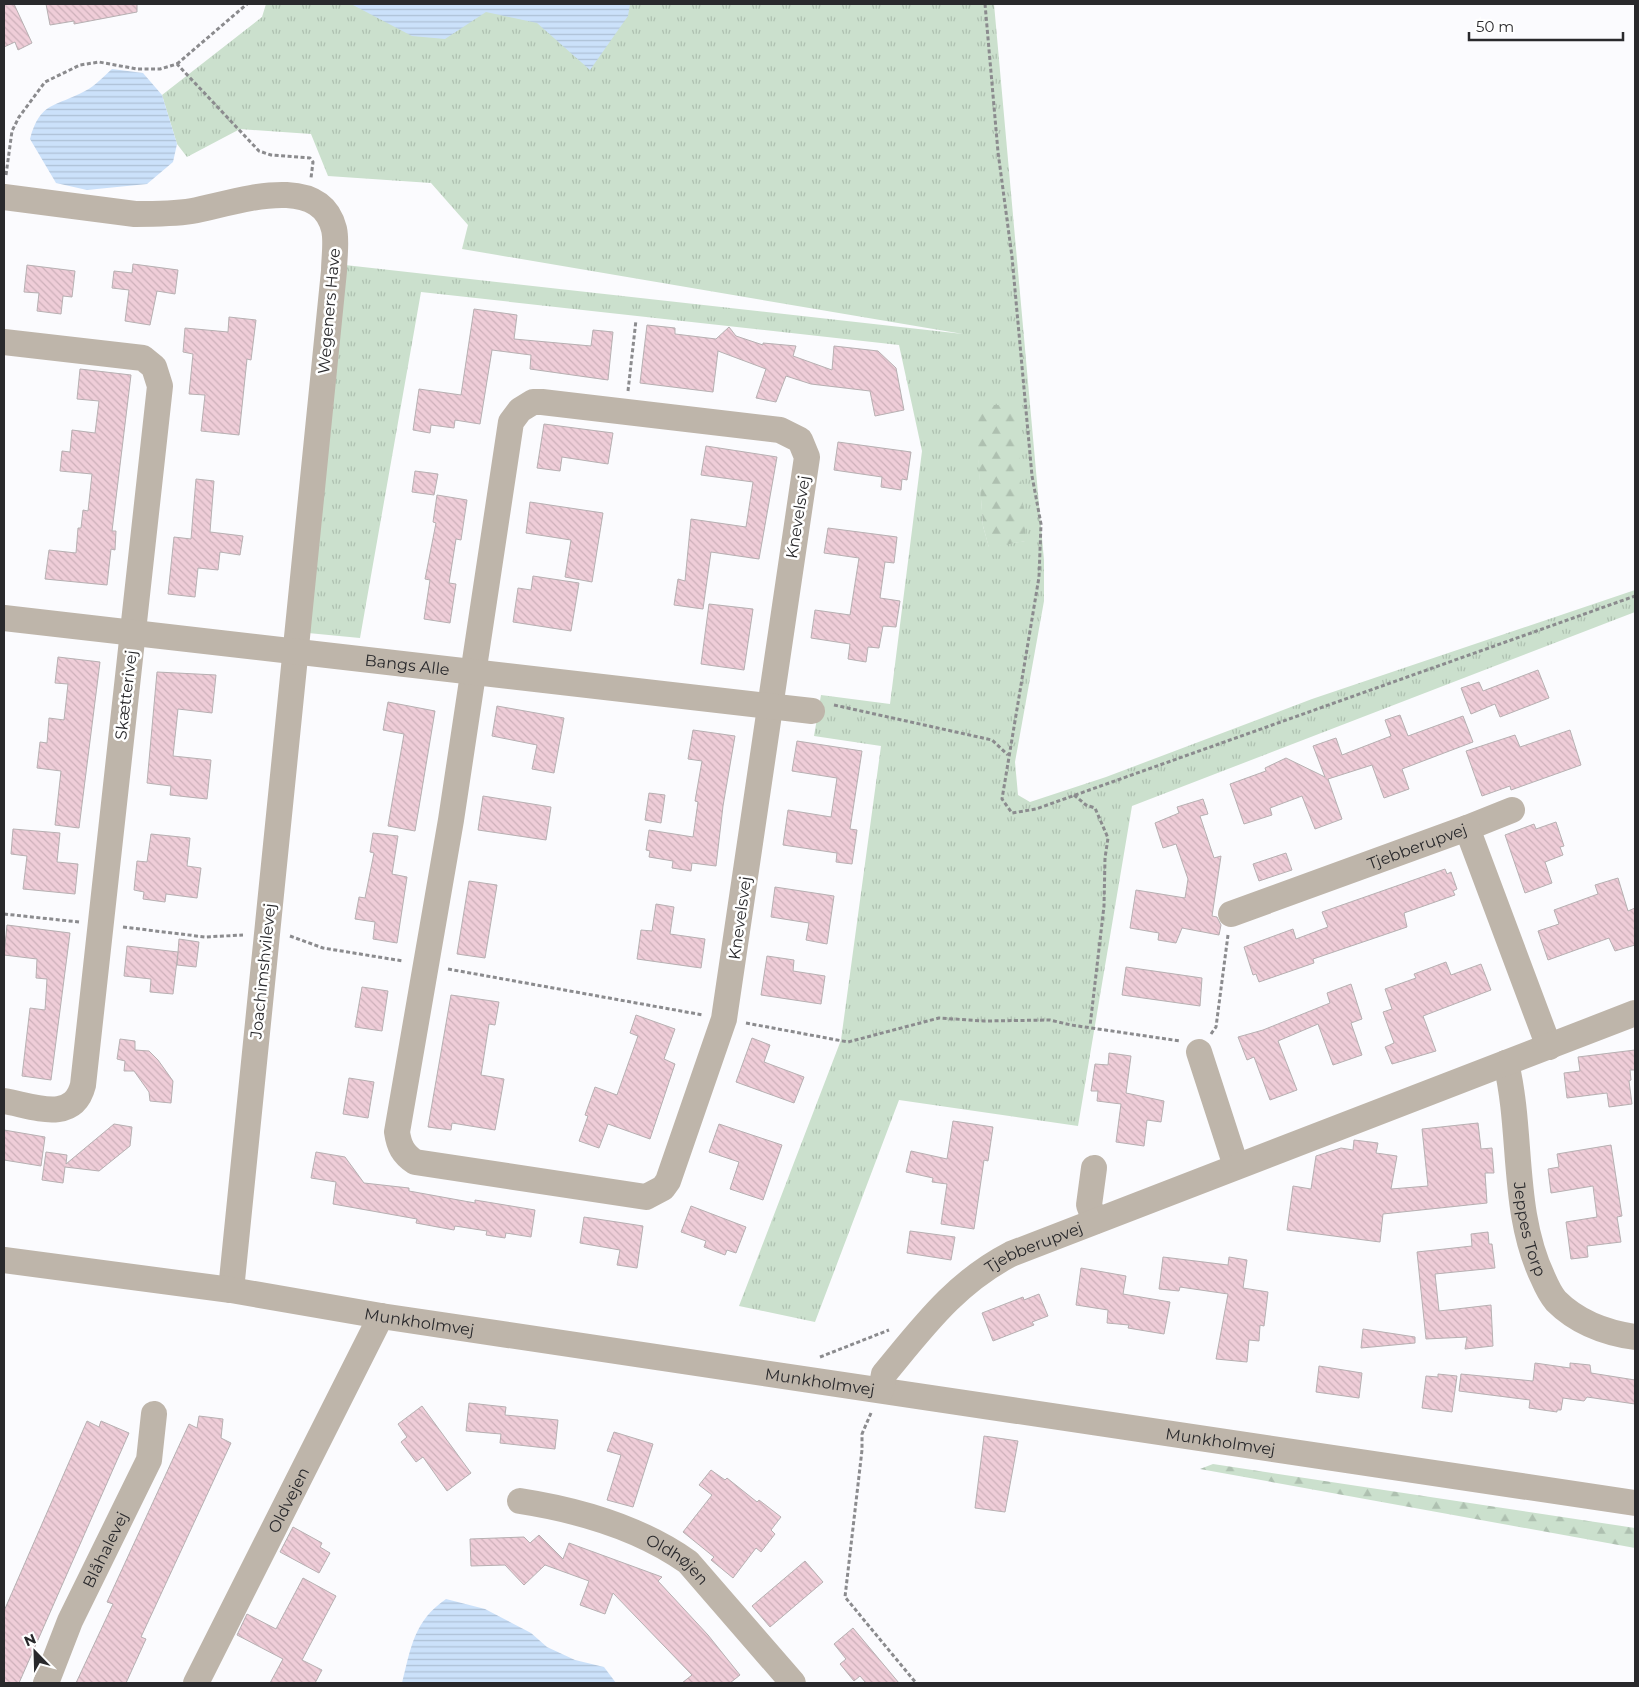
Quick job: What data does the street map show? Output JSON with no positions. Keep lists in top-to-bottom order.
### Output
{
  "streets": {
    "street": [
      "Wegeners Have",
      "Knevelsvej",
      "Bangs Alle",
      "Skætterivej",
      "Tjebberupvej",
      "Joachimshvilevej",
      "Jeppes Torp",
      "Munkholmvej",
      "Oldvejen",
      "Blåhalevej",
      "Oldhøjen"
    ]
  },
  "crossings": [
    ["Wegeners Have", "Bangs Alle"],
    ["Wegeners Have", "Joachimshvilevej"],
    ["Knevelsvej", "Bangs Alle"],
    ["Bangs Alle", "Skætterivej"],
    ["Bangs Alle", "Joachimshvilevej"],
    ["Tjebberupvej", "Jeppes Torp"],
    ["Tjebberupvej", "Munkholmvej"],
    ["Joachimshvilevej", "Munkholmvej"],
    ["Munkholmvej", "Oldvejen"]
  ],
  "scale_bar": "50 m",
  "north": "top left"
}
